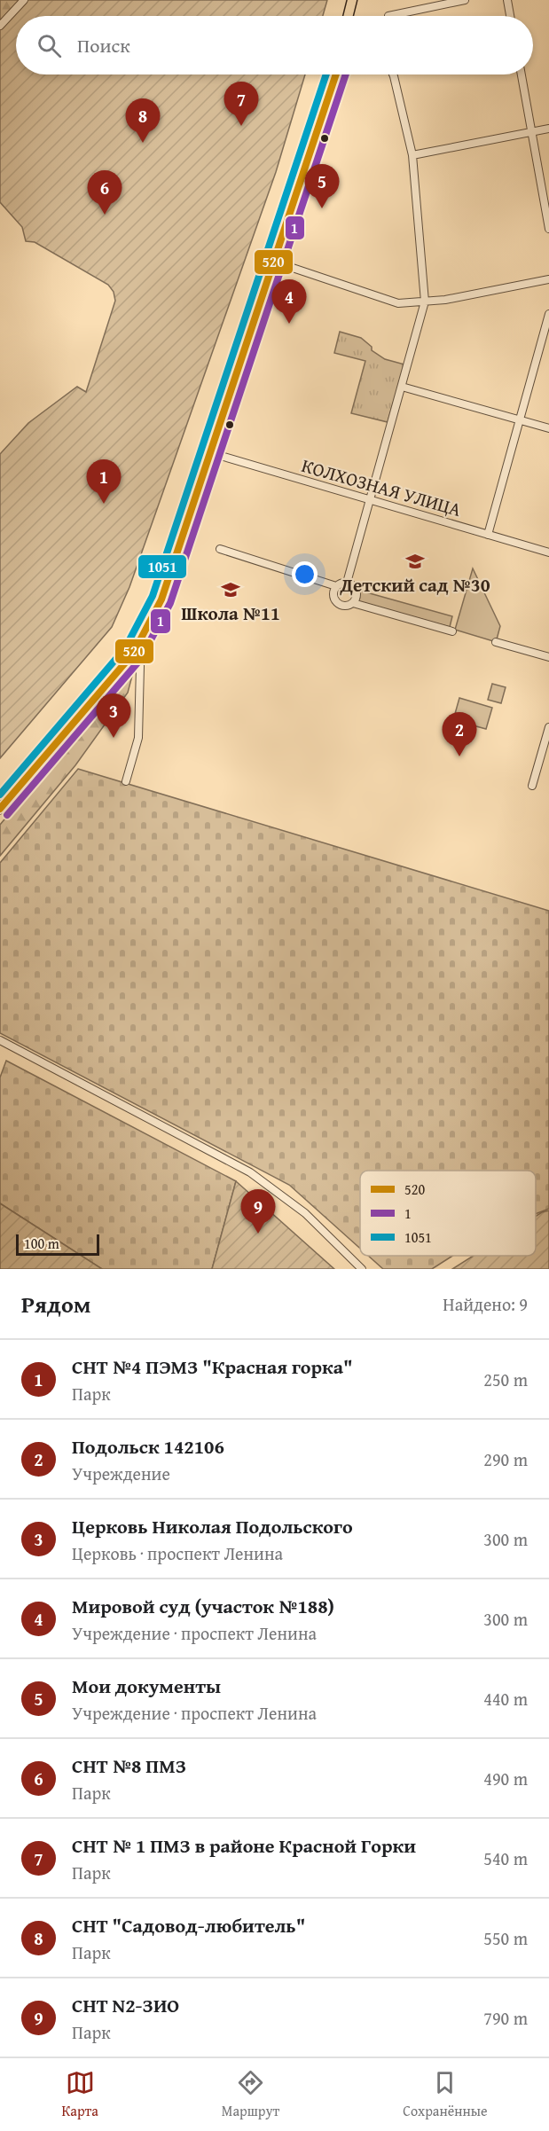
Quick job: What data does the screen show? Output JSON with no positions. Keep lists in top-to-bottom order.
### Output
{
  "streets": {
    "street": ["КОЛХОЗНАЯ УЛИЦА"]
  },
  "places": {
    "school or university": ["Детский сад №30", "Школа №11"]
  },
  "lines": ["transit line 520", "transit line 1", "transit line 1051"],
  "legend": ["520", "1", "1051"],
  "scale_bar": "100 m",
  "page": {
    "search": "Поиск",
    "pins": [
      "7",
      "8",
      "5",
      "6",
      "4",
      "1",
      "3",
      "2",
      "9"
    ],
    "scale": "100 m",
    "heading": ["Рядом", "Найдено: 9"],
    "list": [
      {
        "mark": "1",
        "name": "СНТ №4 ПЭМЗ \"Красная горка\"",
        "note": "Парк",
        "value": "250 m"
      },
      {
        "mark": "2",
        "name": "Подольск 142106",
        "note": "Учреждение",
        "value": "290 m"
      },
      {
        "mark": "3",
        "name": "Церковь Николая Подольского",
        "note": "Церковь · проспект Ленина",
        "value": "300 m"
      },
      {
        "mark": "4",
        "name": "Мировой суд (участок №188)",
        "note": "Учреждение · проспект Ленина",
        "value": "300 m"
      },
      {
        "mark": "5",
        "name": "Мои документы",
        "note": "Учреждение · проспект Ленина",
        "value": "440 m"
      },
      {
        "mark": "6",
        "name": "СНТ №8 ПМЗ",
        "note": "Парк",
        "value": "490 m"
      },
      {
        "mark": "7",
        "name": "СНТ № 1 ПМЗ в районе Красной Горки",
        "note": "Парк",
        "value": "540 m"
      },
      {
        "mark": "8",
        "name": "СНТ \"Садовод-любитель\"",
        "note": "Парк",
        "value": "550 m"
      },
      {
        "mark": "9",
        "name": "СНТ N2-ЗИО",
        "note": "Парк",
        "value": "790 m"
      }
    ],
    "nav": ["Карта", "Маршрут", "Сохранённые"]
  }
}
